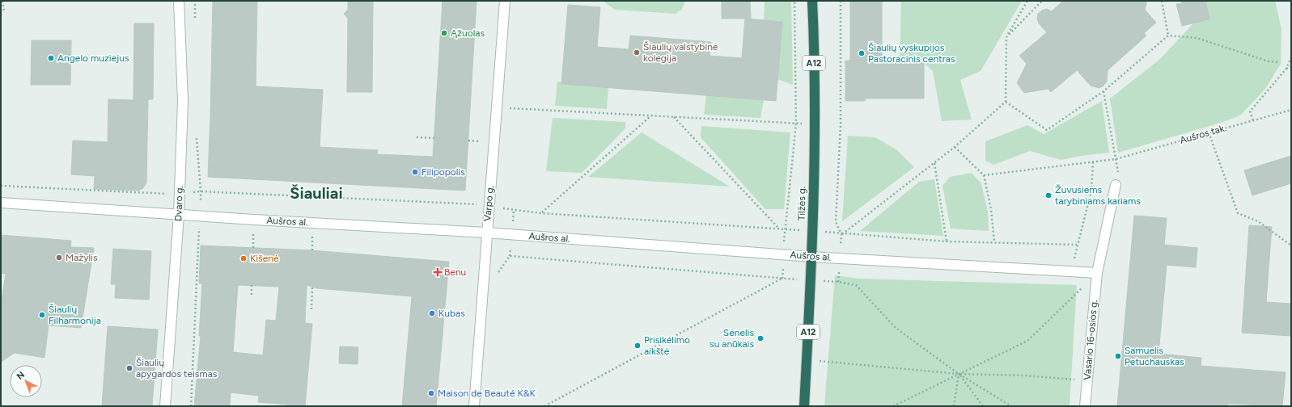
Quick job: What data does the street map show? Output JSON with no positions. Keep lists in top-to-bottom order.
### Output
{
  "streets": {
    "highway": ["A12", "Tilžės g."],
    "street": [
      "Dvaro g.",
      "Varpo g.",
      "Aušros al.",
      "Vasario 16-osios g."
    ],
    "path": ["Aušros tak."]
  },
  "crossings": [
    ["Dvaro g.", "Aušros al."],
    ["Varpo g.", "Aušros al."],
    ["Tilžės g.", "Aušros al."],
    ["Aušros al.", "Vasario 16-osios g."]
  ],
  "districts": ["Šiauliai"],
  "places": {
    "other": [
      "Ąžuolas",
      "Šiaulių valstybinė kolegija",
      "Šiaulių vyskupijos Pastoracinis centras",
      "Angelo muziejus",
      "Filipopolis",
      "Žuvusiems tarybiniams kariams",
      "Mažylis",
      "Kišenė",
      "Kubas",
      "Šiaulių Filharmonija",
      "Senelis su anūkais",
      "Prisikėlimo aikštė",
      "Samuelis Petuchauskas",
      "Šiaulių apygardos teismas",
      "Maison de Beauté K&K"
    ],
    "health": ["Benu"]
  },
  "north": "top left"
}
